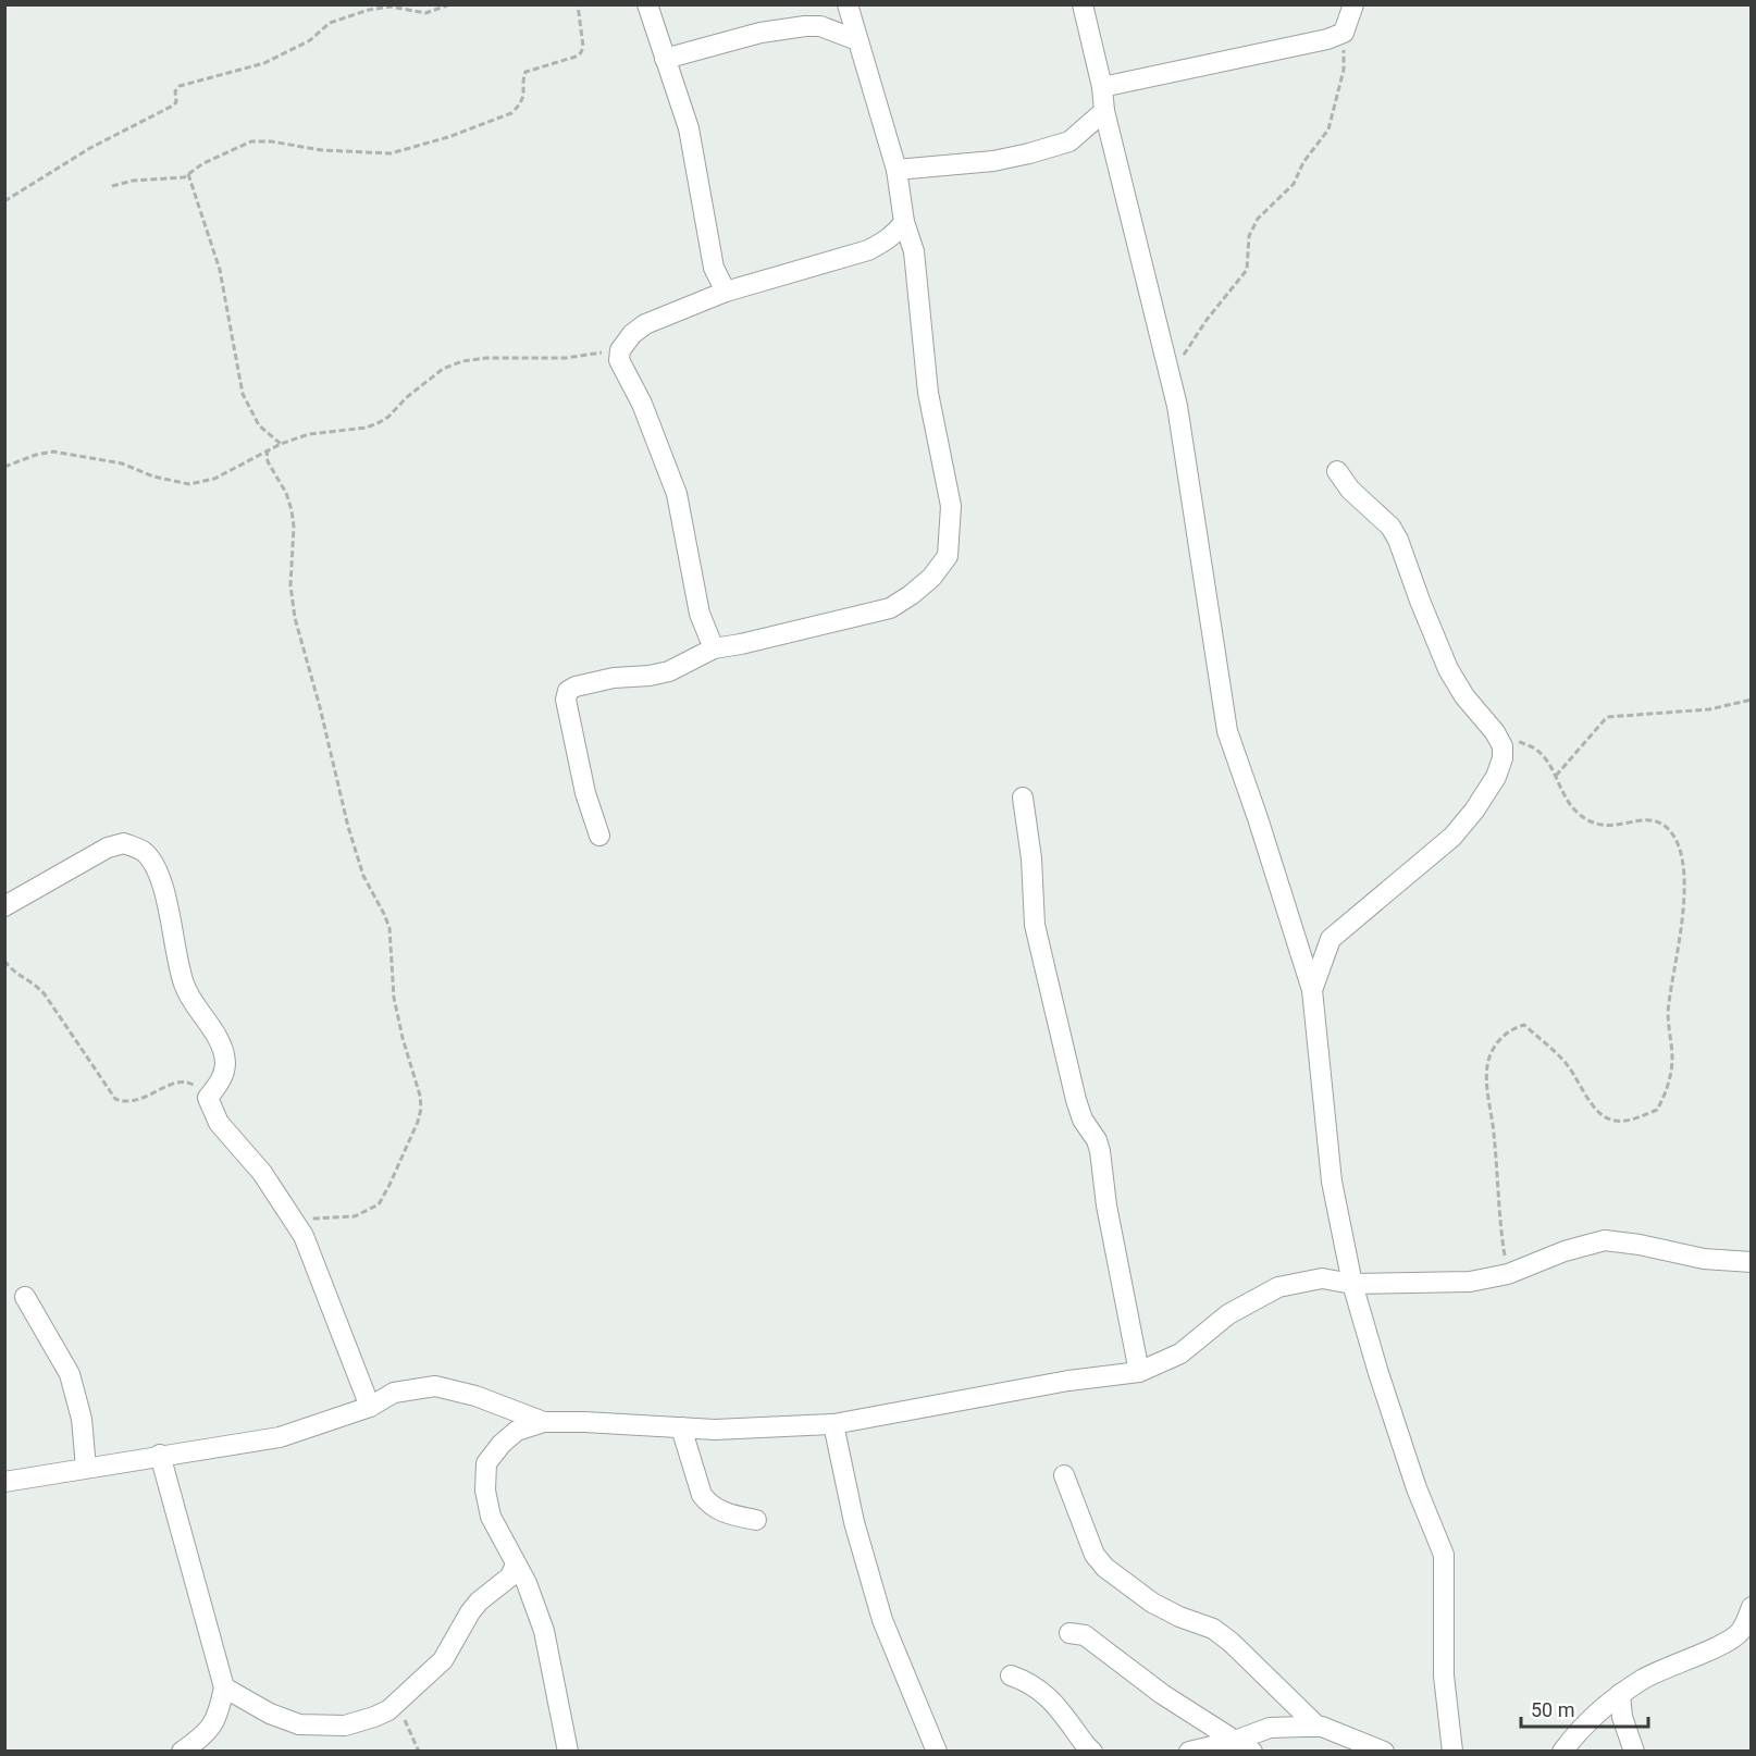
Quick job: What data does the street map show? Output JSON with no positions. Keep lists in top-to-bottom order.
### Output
{
  "scale_bar": "50 m"
}
